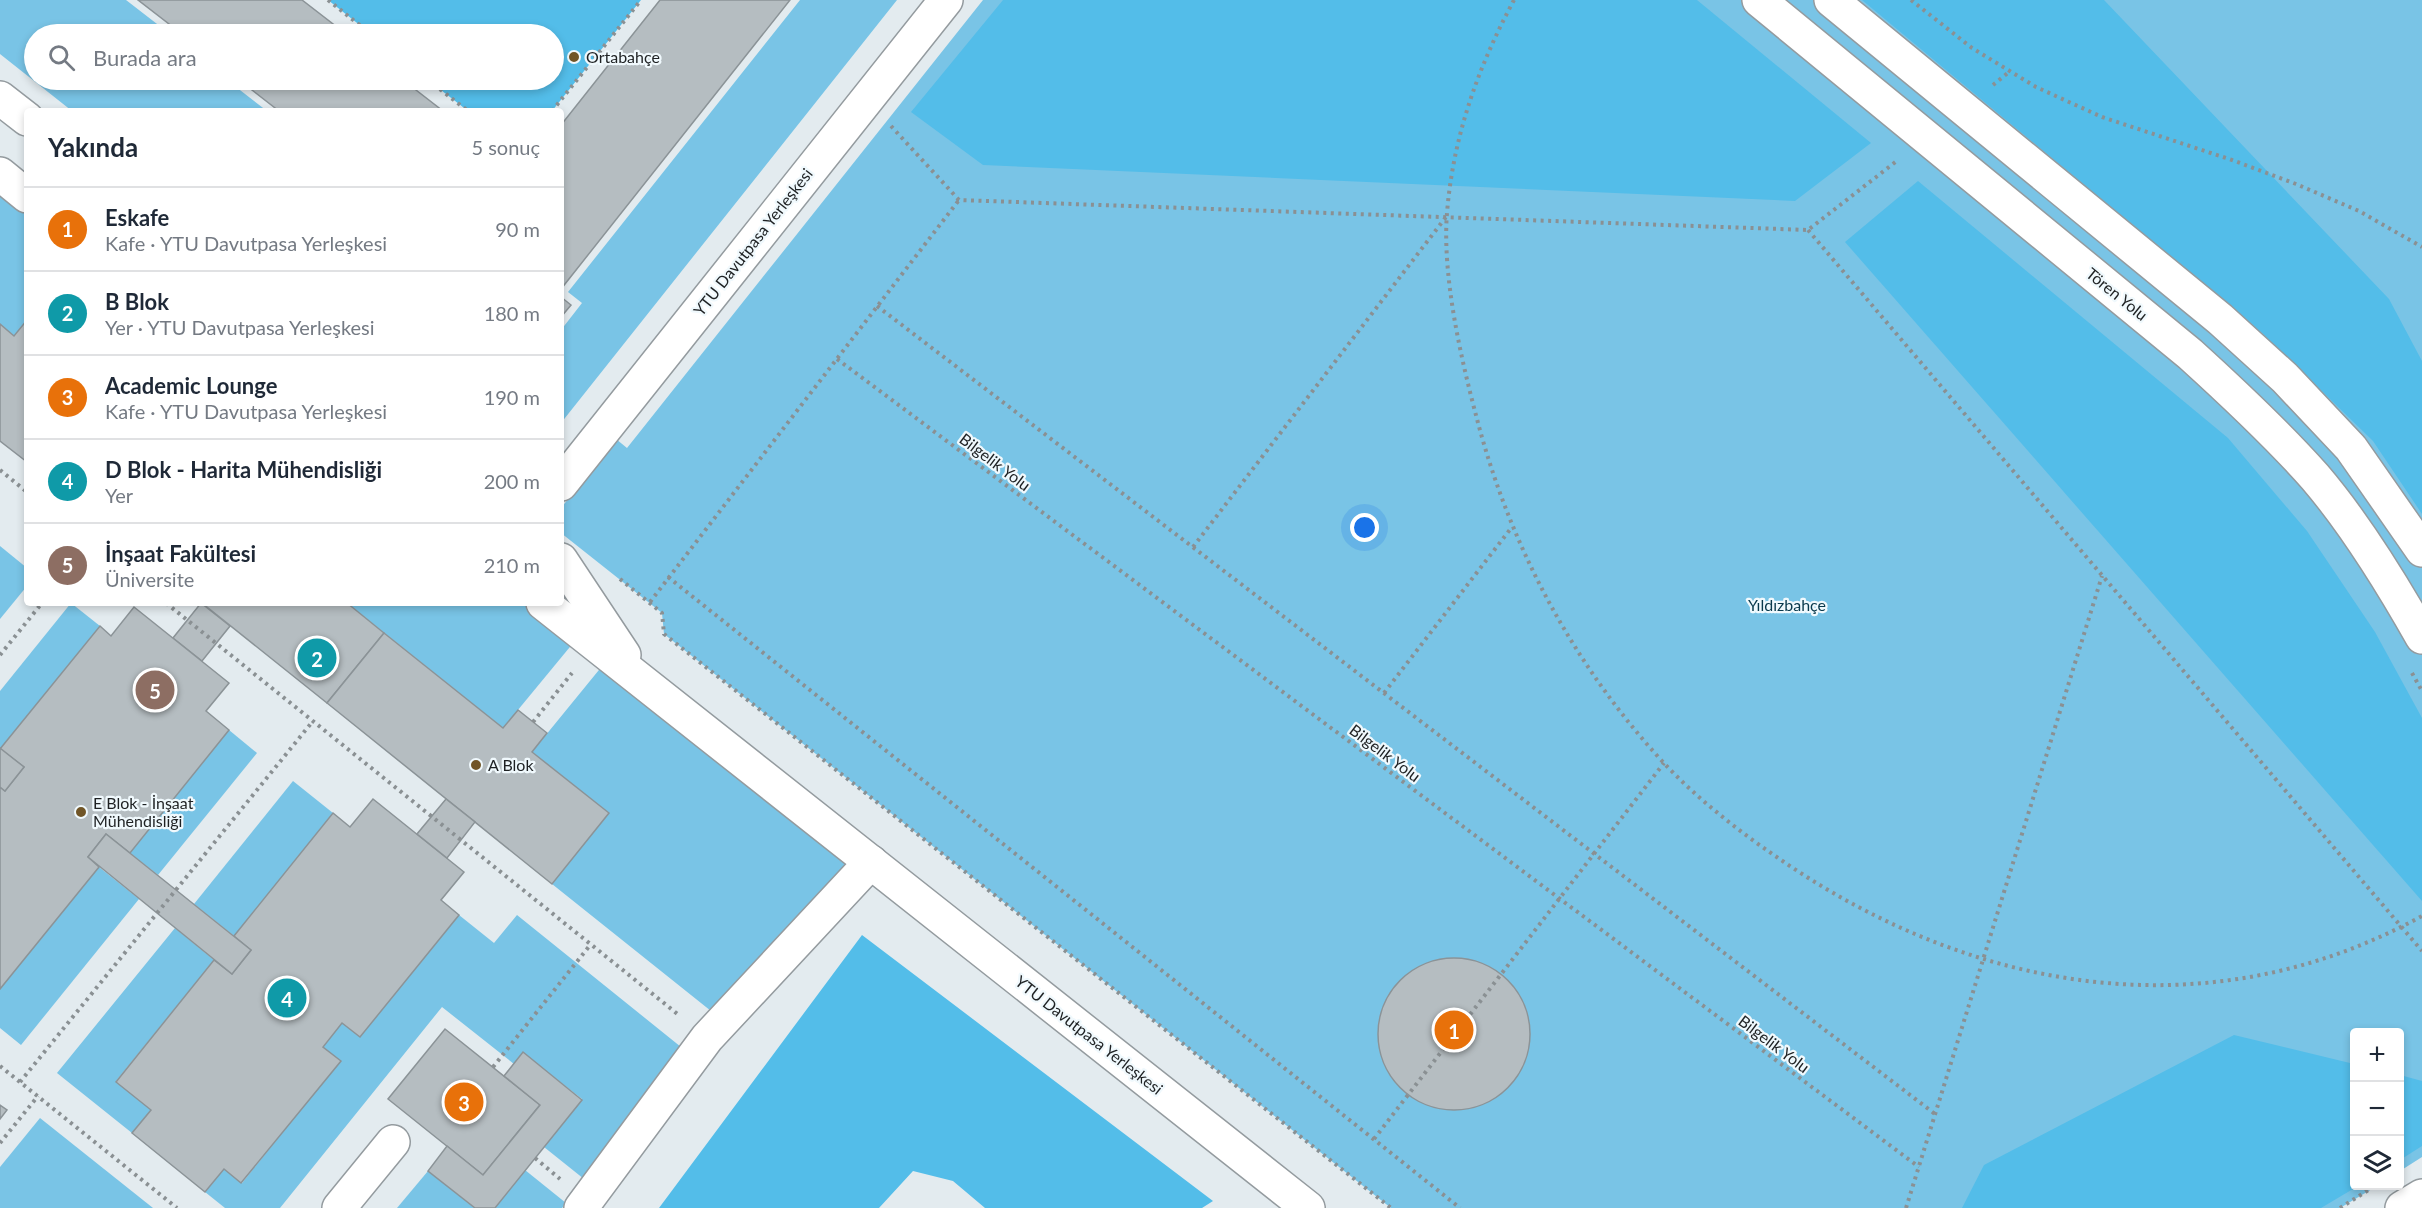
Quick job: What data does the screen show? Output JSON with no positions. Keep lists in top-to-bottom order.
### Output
{
  "streets": {
    "street": ["YTU Davutpasa Yerleşkesi", "Tören Yolu"],
    "path": ["Bilgelik Yolu"]
  },
  "parks": ["Yıldızbahçe"],
  "places": ["Ortabahçe", "A Blok", "E Blok - İnşaat Mühendisliği"],
  "page": {
    "search": "Burada ara",
    "heading": ["Yakında", "5 sonuç"],
    "list": [
      {
        "mark": "1",
        "name": "Eskafe",
        "note": "Kafe · YTU Davutpasa Yerleşkesi",
        "value": "90 m"
      },
      {
        "mark": "2",
        "name": "B Blok",
        "note": "Yer · YTU Davutpasa Yerleşkesi",
        "value": "180 m"
      },
      {
        "mark": "3",
        "name": "Academic Lounge",
        "note": "Kafe · YTU Davutpasa Yerleşkesi",
        "value": "190 m"
      },
      {
        "mark": "4",
        "name": "D Blok - Harita Mühendisliği",
        "note": "Yer",
        "value": "200 m"
      },
      {
        "mark": "5",
        "name": "İnşaat Fakültesi",
        "note": "Üniversite",
        "value": "210 m"
      }
    ],
    "pins": [
      "2",
      "5",
      "4",
      "1",
      "3"
    ],
    "map_buttons": ["+", "−"]
  }
}
